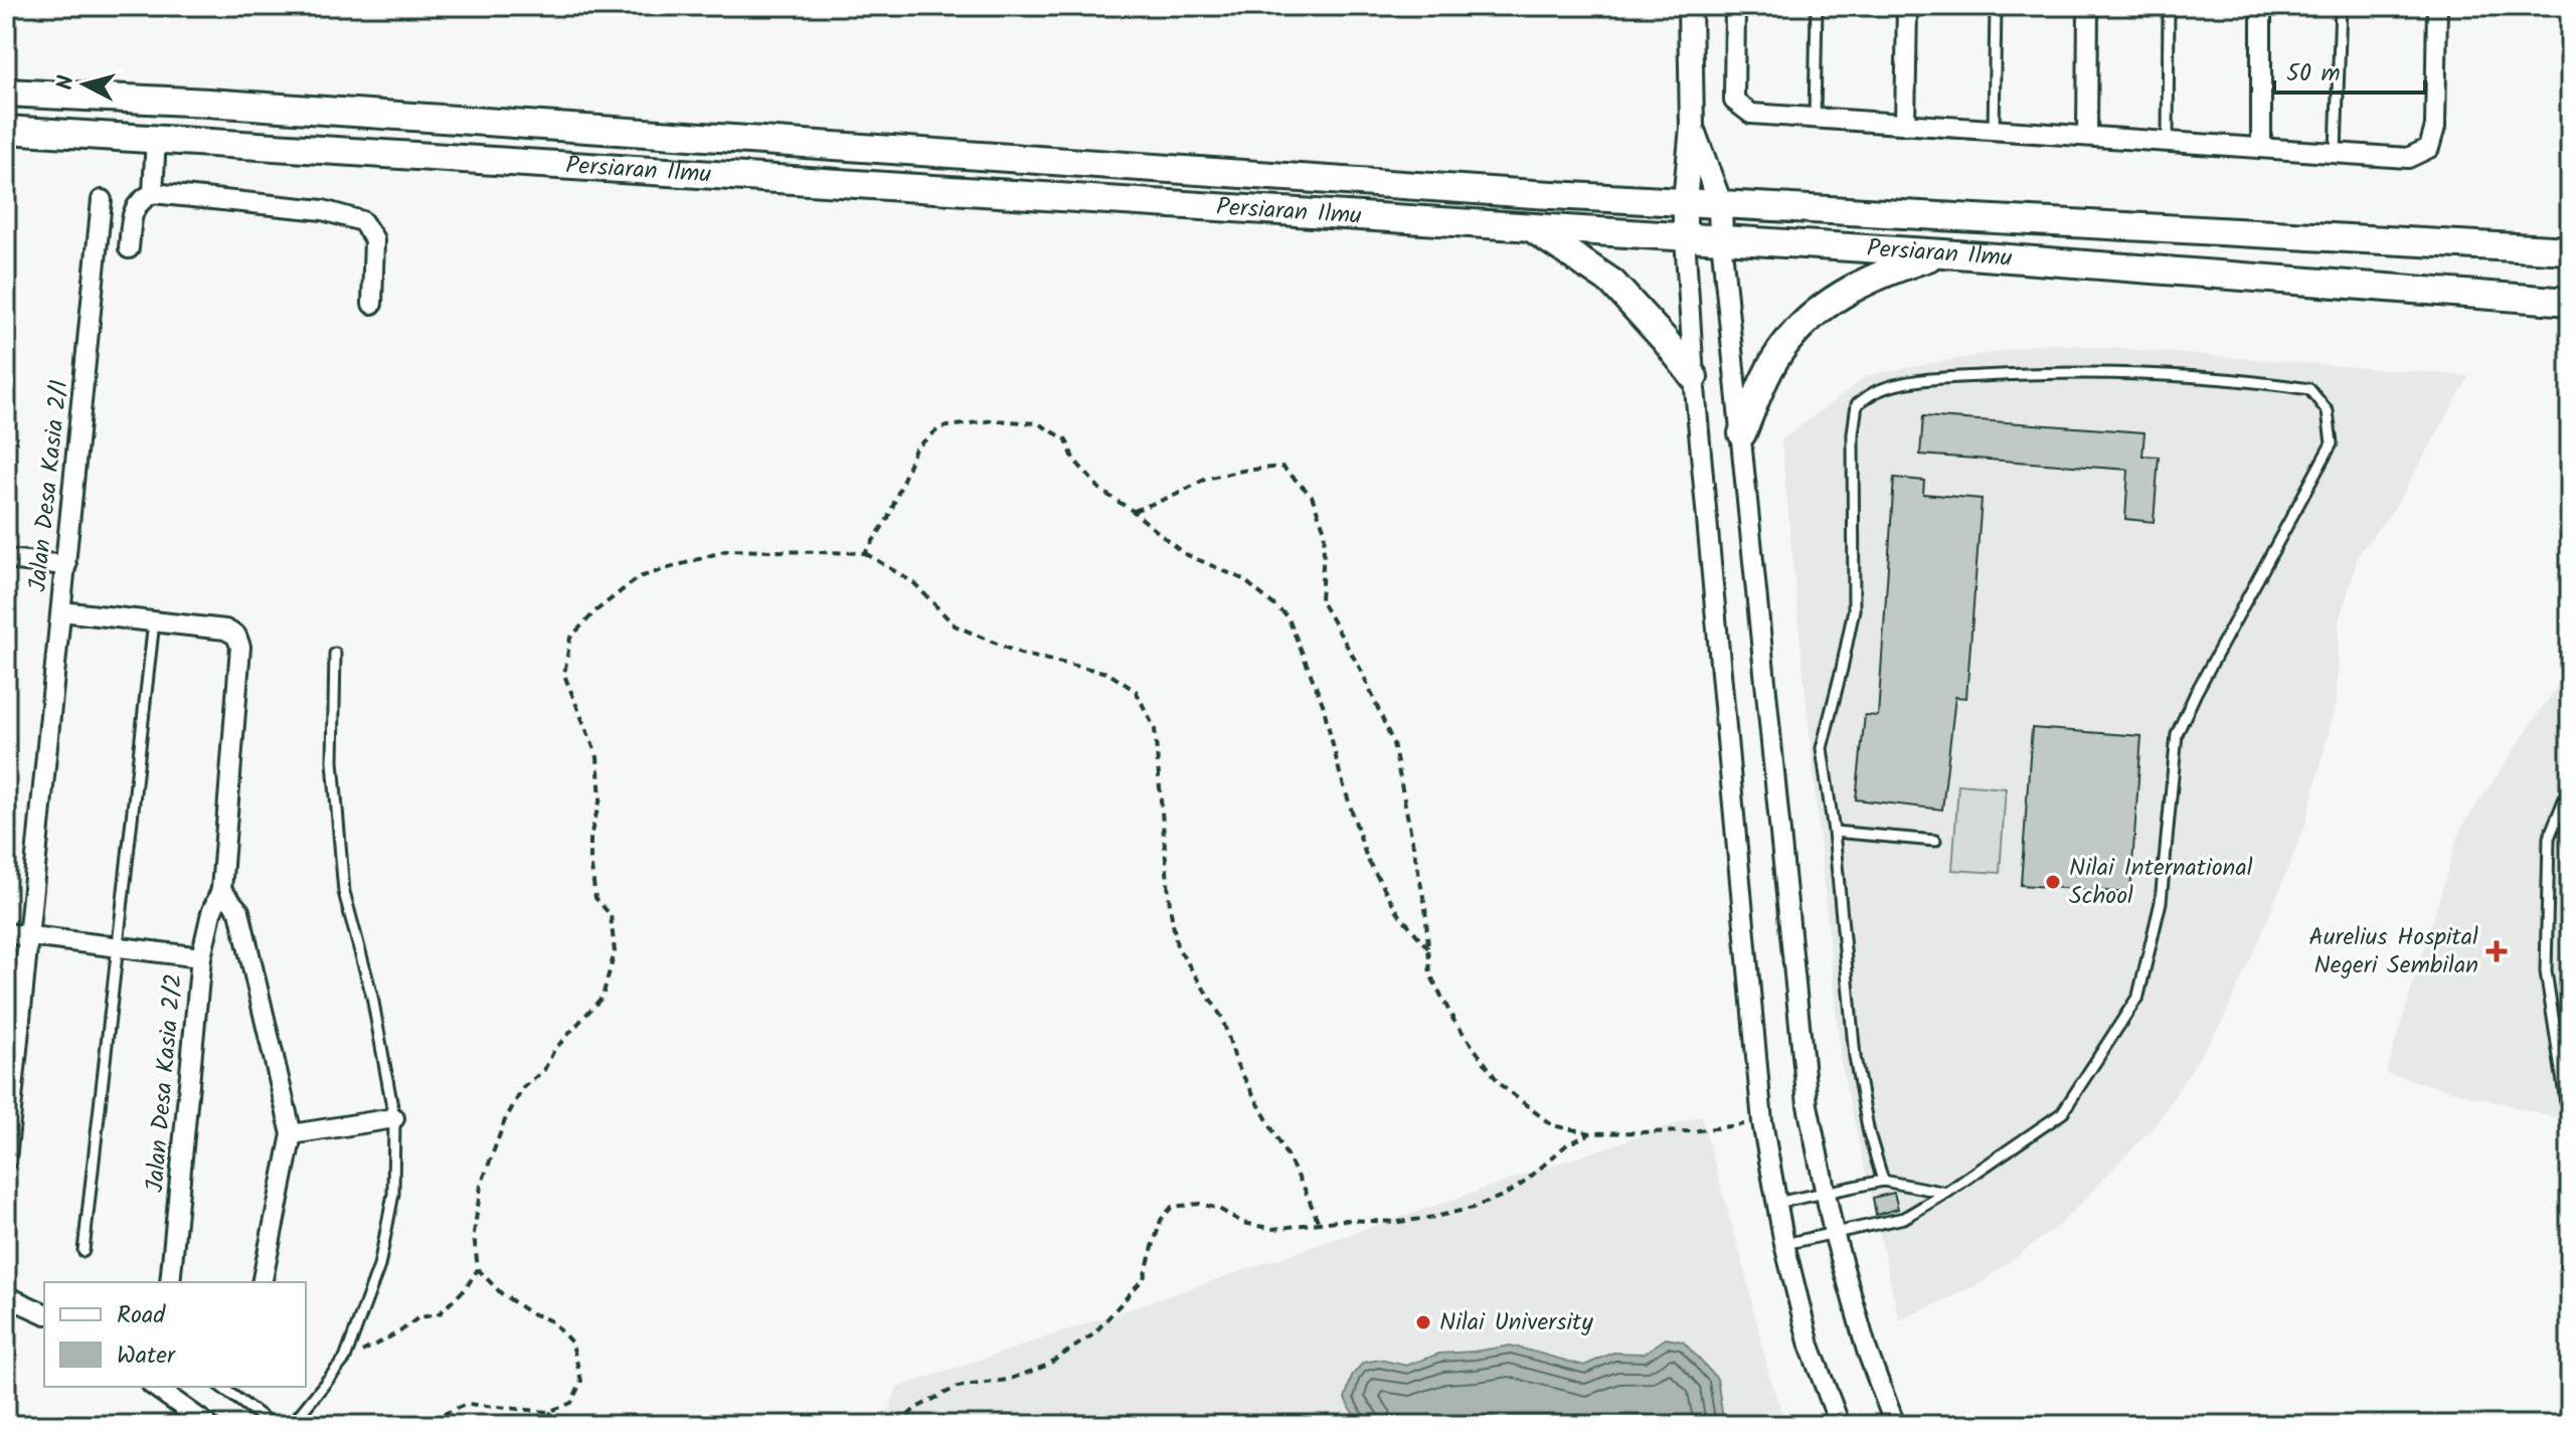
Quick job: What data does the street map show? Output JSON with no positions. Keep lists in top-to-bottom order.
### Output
{
  "streets": {
    "main road": ["Persiaran Ilmu"],
    "street": ["Jalan Desa Kasia 2/1", "Jalan Desa Kasia 2/2"]
  },
  "crossings": [
    ["Jalan Desa Kasia 2/1", "Jalan Desa Kasia 2/2"]
  ],
  "places": {
    "other": ["Nilai International School", "Nilai University"],
    "health": ["Aurelius Hospital Negeri Sembilan"]
  },
  "legend": ["Road", "Water"],
  "scale_bar": "50 m",
  "north": "left"
}
